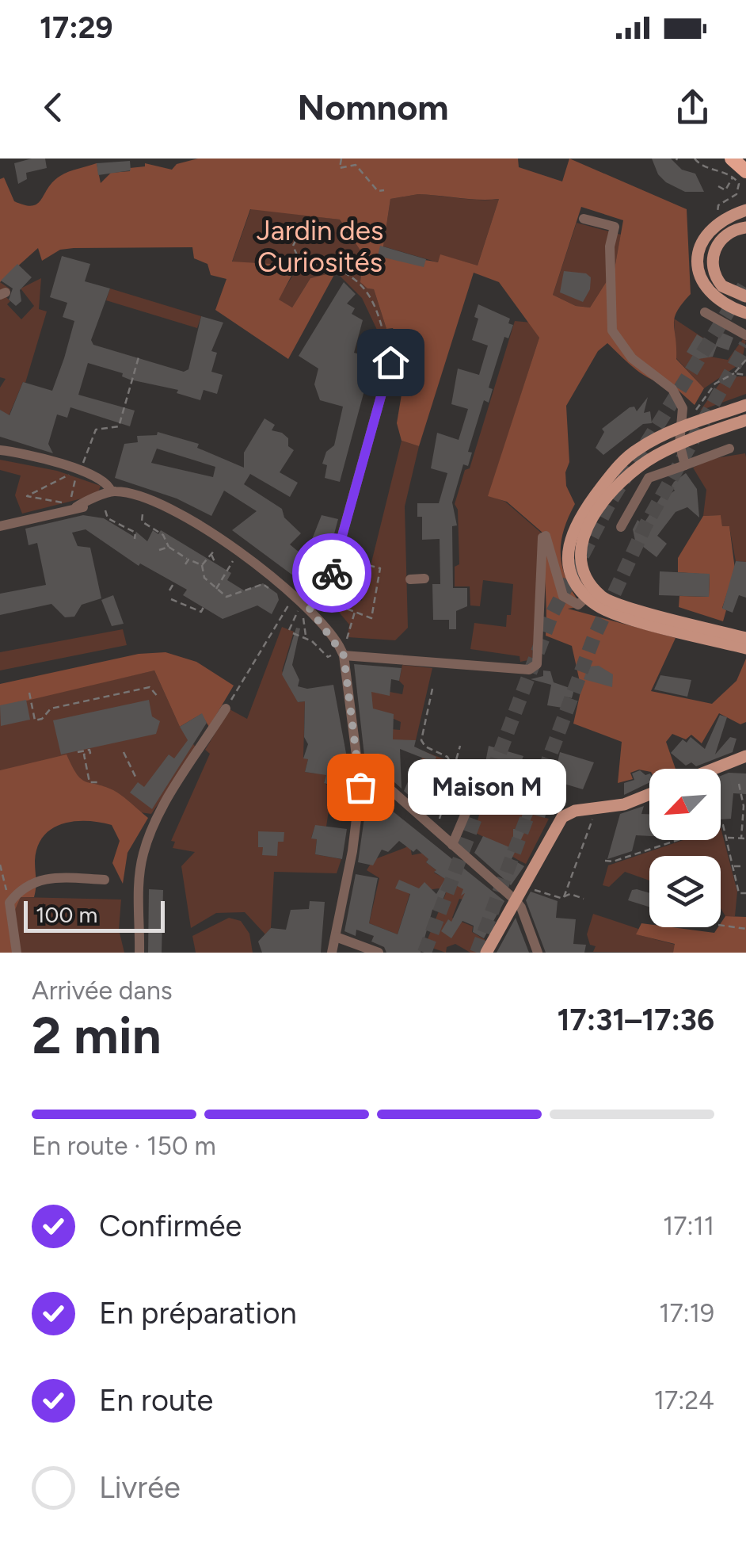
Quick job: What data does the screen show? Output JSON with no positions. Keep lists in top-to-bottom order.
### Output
{
  "parks": ["Jardin des Curiosités"],
  "places": ["Maison M"],
  "scale_bar": "100 m",
  "north": "bottom left",
  "page": {
    "status": "17:29",
    "header": "Nomnom",
    "bubble": "Maison M",
    "scale": "100 m",
    "heading": ["2 min", "Arrivée dans", "17:31–17:36"],
    "bar": "En route · 150 m",
    "list": [
      ["Confirmée", "17:11"],
      ["En préparation", "17:19"],
      ["En route", "17:24"],
      "Livrée"
    ]
  }
}
